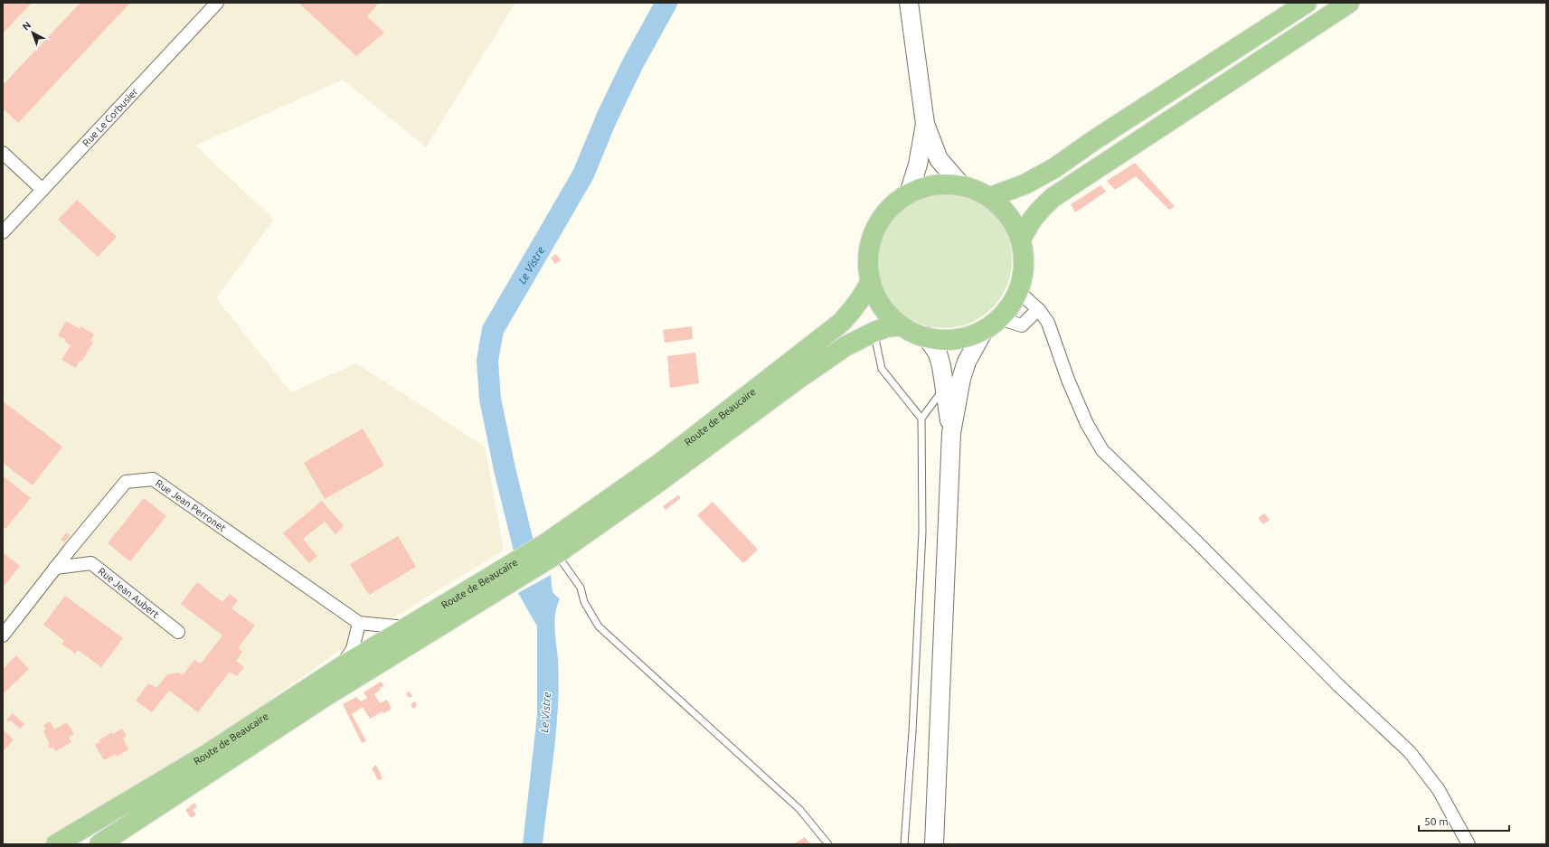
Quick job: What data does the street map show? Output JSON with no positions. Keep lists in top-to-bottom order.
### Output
{
  "streets": {
    "main road": ["Route de Beaucaire"],
    "street": ["Rue Le Corbusier", "Rue Jean Perronet", "Rue Jean Aubert"]
  },
  "crossings": [
    ["Route de Beaucaire", "Rue Jean Perronet"],
    ["Rue Jean Perronet", "Rue Jean Aubert"]
  ],
  "water": ["Le Vistre"],
  "scale_bar": "50 m",
  "north": "top left"
}
